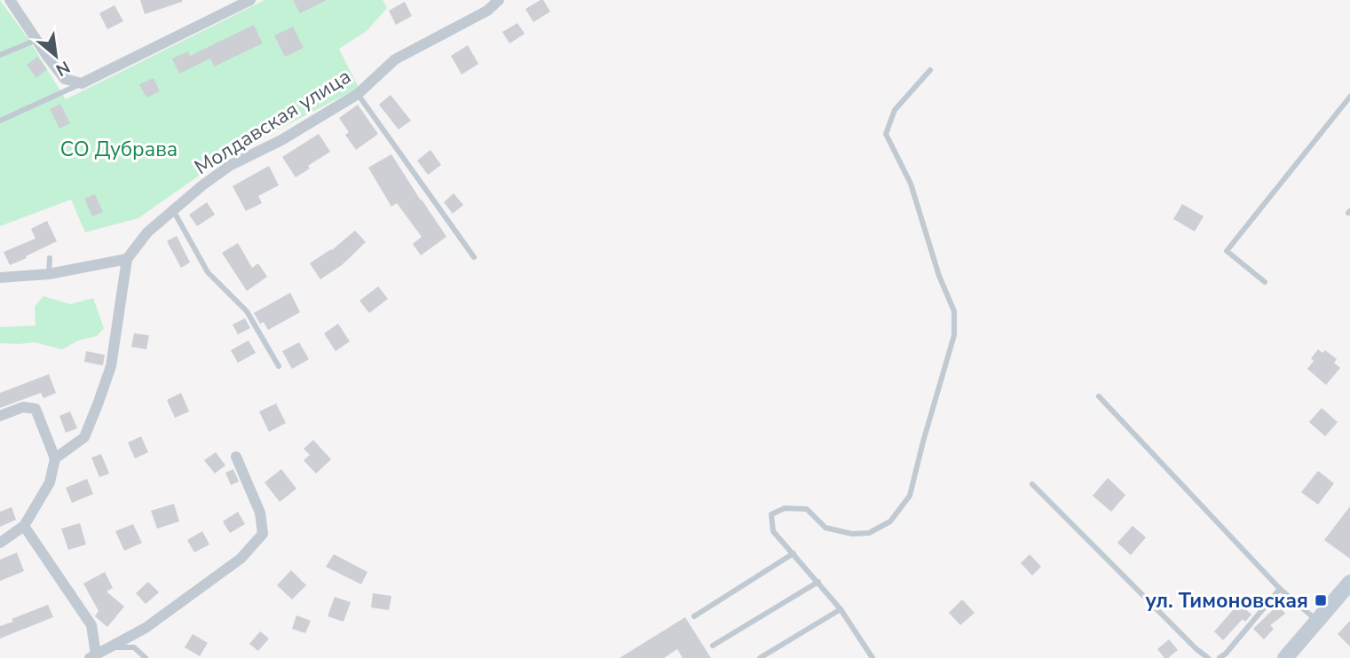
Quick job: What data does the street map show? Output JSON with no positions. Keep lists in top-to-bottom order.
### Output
{
  "streets": {
    "street": ["Молдавская улица"]
  },
  "parks": ["СО Дубрава"],
  "places": {
    "transit": ["ул. Тимоновская"]
  },
  "north": "bottom right"
}
